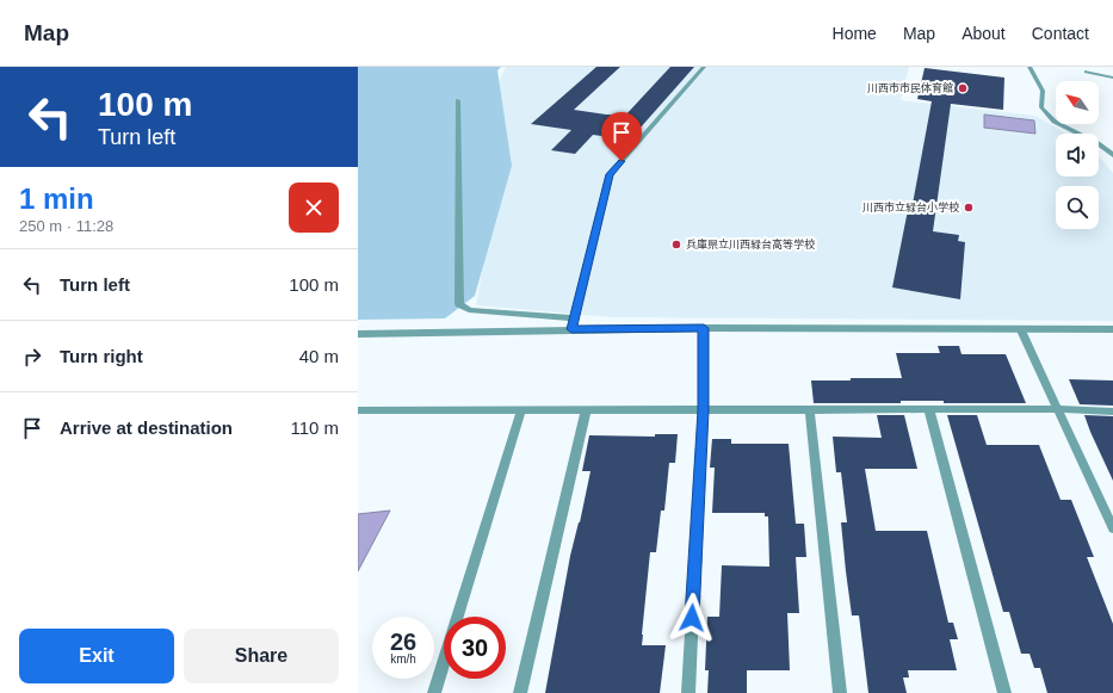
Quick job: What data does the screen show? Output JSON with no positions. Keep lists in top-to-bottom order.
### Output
{
  "places": ["川西市市民体育館", "川西市立緑台小学校", "兵庫県立川西緑台高等学校"],
  "north": "top left",
  "page": {
    "header": "Map",
    "nav": [
      "Home",
      "Map",
      "About",
      "Contact"
    ],
    "turn": ["100 m", "Turn left"],
    "heading": ["1 min", "250 m · 11:28"],
    "list": [
      {
        "name": "Turn left",
        "value": "100 m"
      },
      {
        "name": "Turn right",
        "value": "40 m"
      },
      {
        "name": "Arrive at destination",
        "value": "110 m"
      }
    ],
    "speed": "26 km/h",
    "limit": "30",
    "buttons": ["Exit", "Share"]
  }
}
